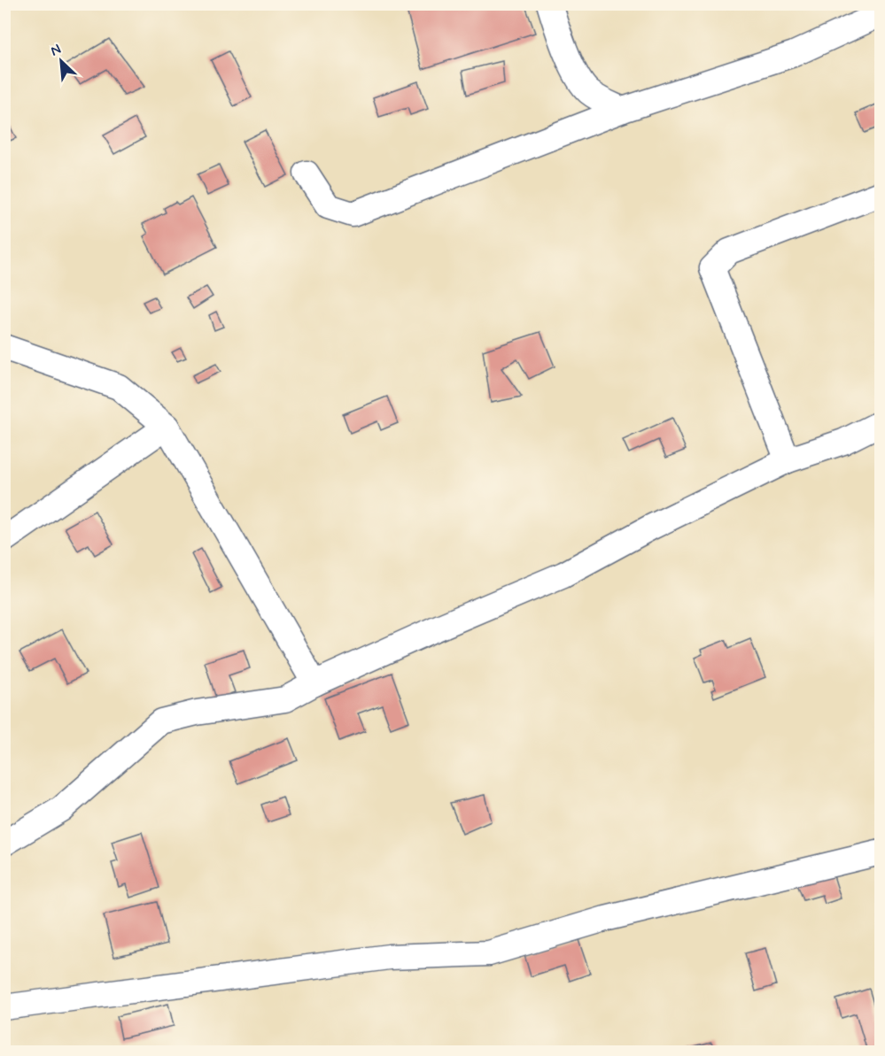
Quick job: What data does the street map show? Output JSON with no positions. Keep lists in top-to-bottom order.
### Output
{
  "north": "top left"
}
